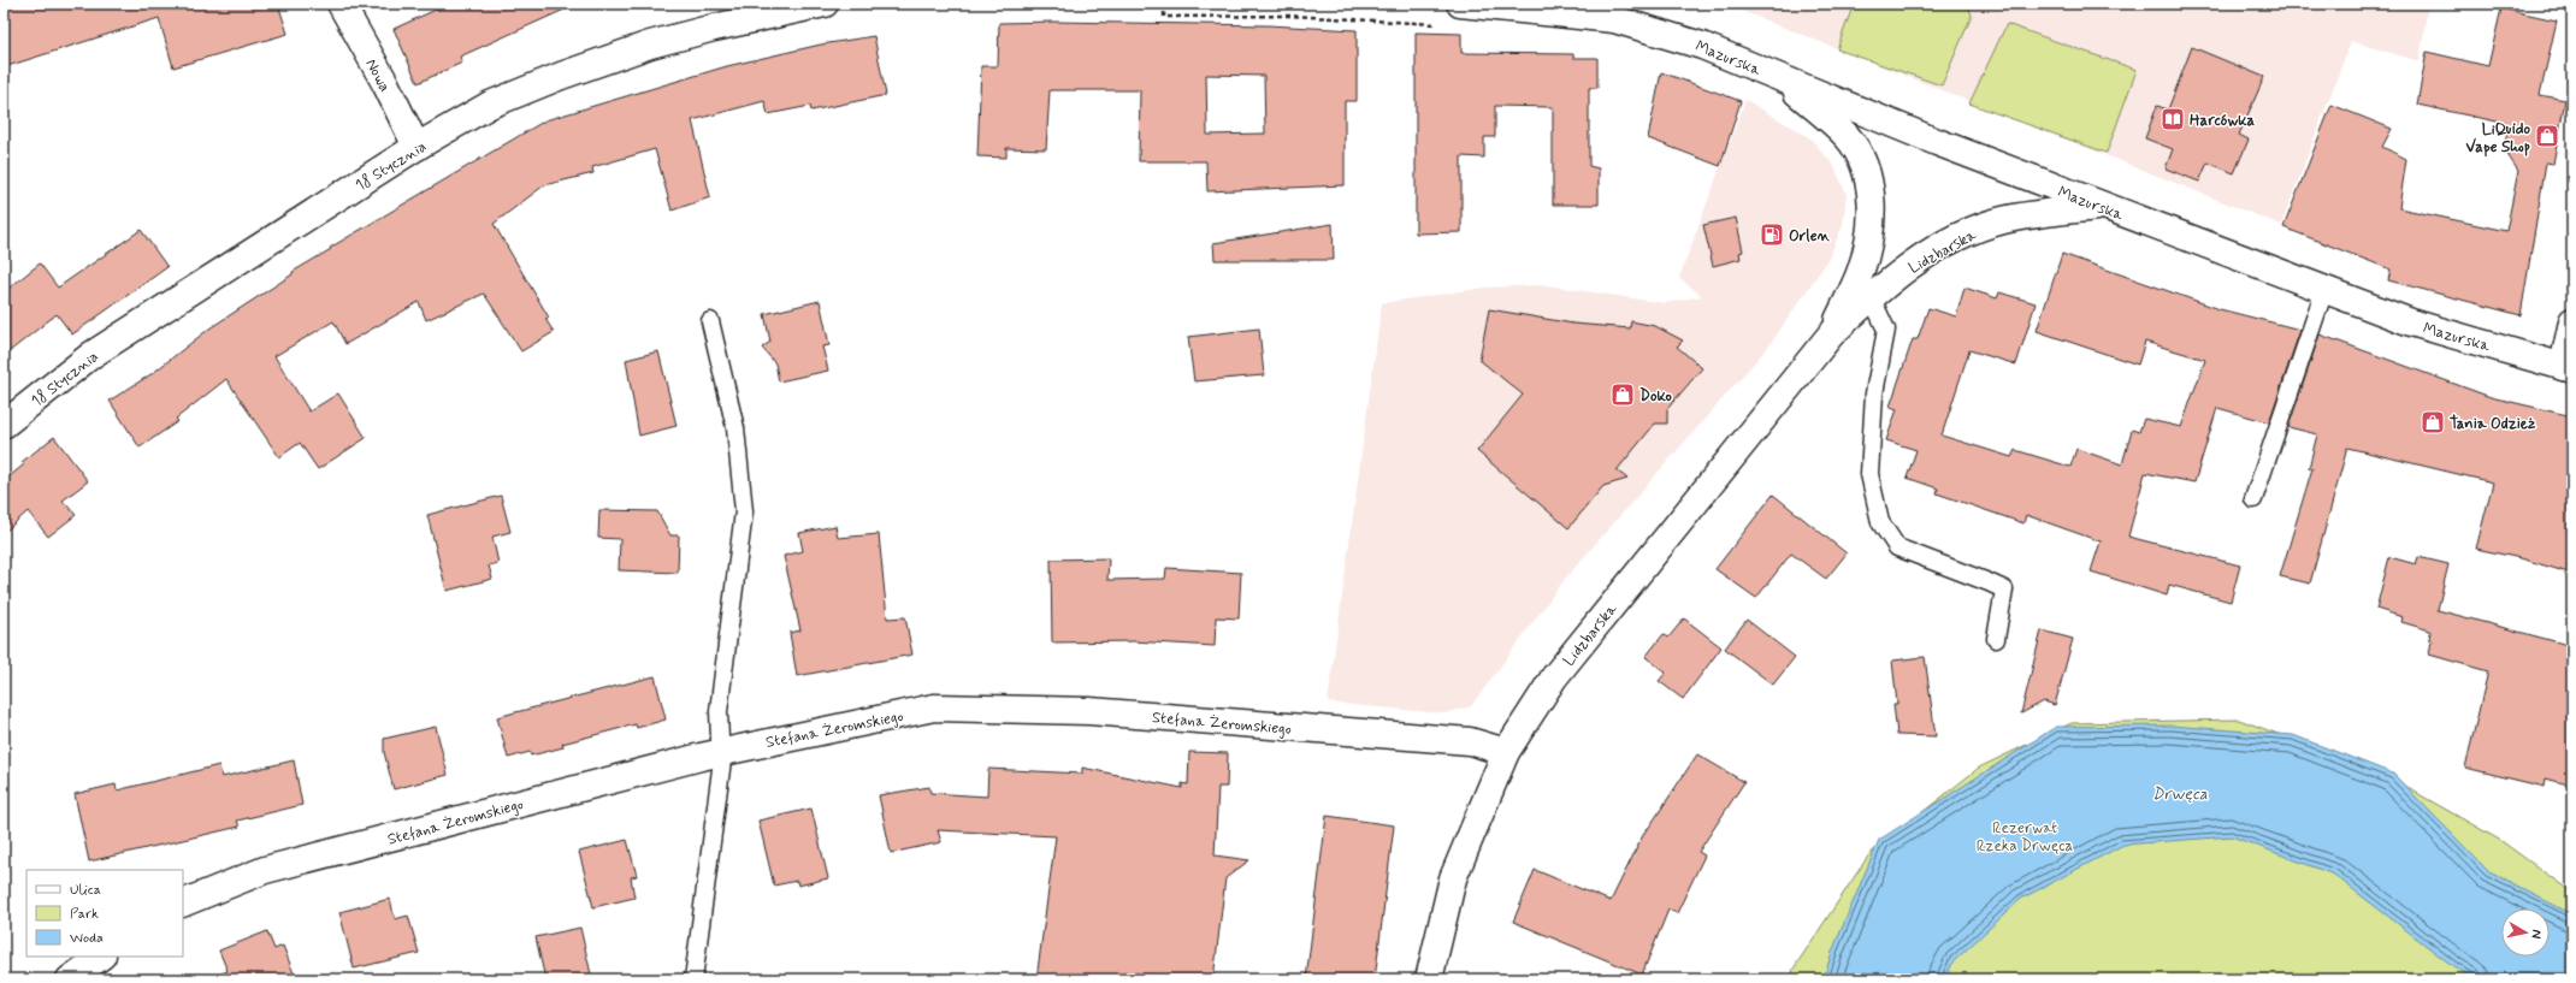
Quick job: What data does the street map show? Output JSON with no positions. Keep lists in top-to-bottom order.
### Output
{
  "streets": {
    "main road": [
      "Mazurska",
      "Nowa",
      "18 Stycznia",
      "Lidzbarska",
      "Stefana Żeromskiego"
    ]
  },
  "crossings": [
    ["Mazurska", "Lidzbarska"],
    ["Nowa", "18 Stycznia"],
    ["Lidzbarska", "Stefana Żeromskiego"]
  ],
  "water": ["Drwęca"],
  "parks": ["Rezerwat Rzeka Drwęca"],
  "places": {
    "library": ["Harcówka"],
    "shop": ["LiQuido Vape Shop", "Doko", "Tania Odzież"],
    "fuel station": ["Orlen"]
  },
  "legend": ["Ulica", "Park", "Woda"],
  "north": "right"
}
